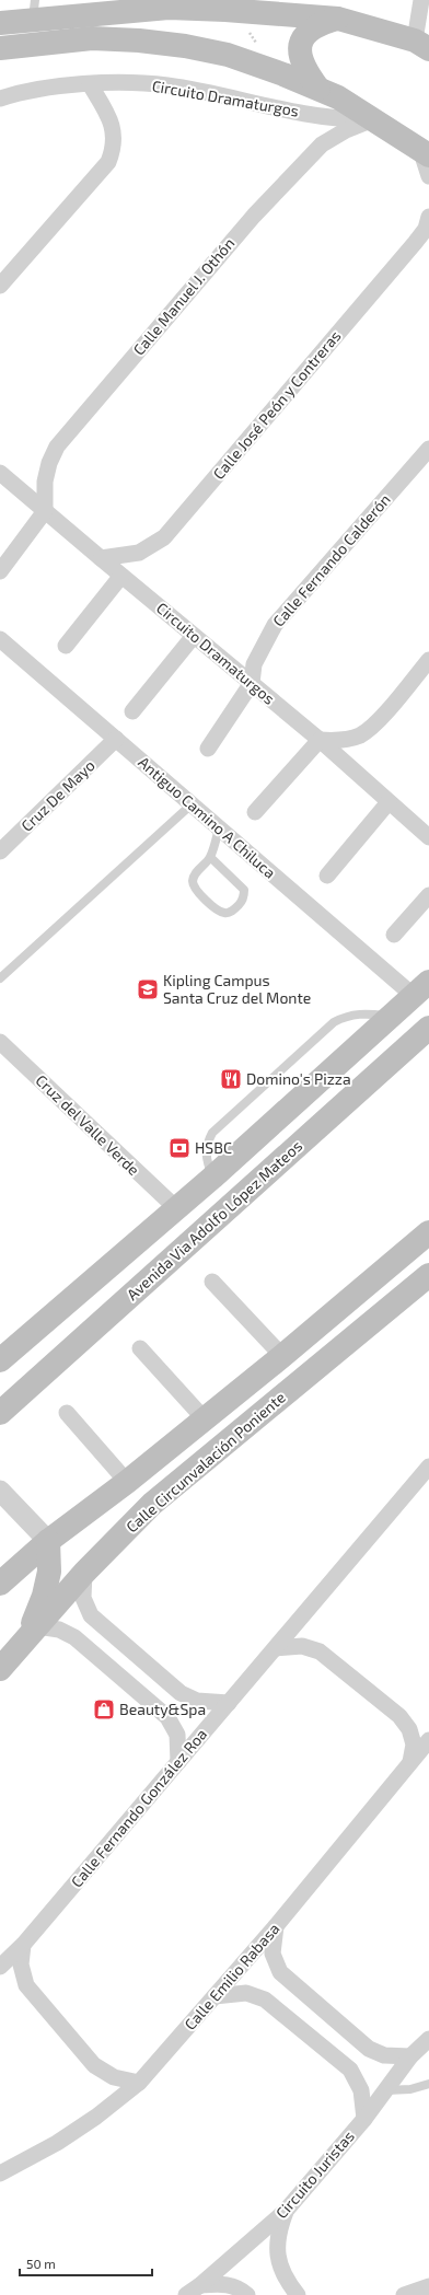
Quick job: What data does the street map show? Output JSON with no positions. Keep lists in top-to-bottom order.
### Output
{
  "streets": {
    "main road": ["Circuito Dramaturgos", "Avenida Via Adolfo López Mateos", "Calle Circunvalación Poniente"],
    "street": [
      "Calle Manuel J. Othón",
      "Calle José Peón y Contreras",
      "Calle Fernando Calderón",
      "Cruz De Mayo",
      "Antiguo Camino A Chiluca",
      "Cruz del Valle Verde",
      "Calle Fernando González Roa",
      "Calle Emilio Rabasa",
      "Circuito Juristas"
    ]
  },
  "crossings": [
    ["Circuito Dramaturgos", "Calle Manuel J. Othón"],
    ["Circuito Dramaturgos", "Calle José Peón y Contreras"],
    ["Circuito Dramaturgos", "Calle Fernando Calderón"],
    ["Cruz De Mayo", "Antiguo Camino A Chiluca"]
  ],
  "places": {
    "school or university": ["Kipling Campus Santa Cruz del Monte"],
    "restaurant": ["Domino's Pizza"],
    "bank": ["HSBC"],
    "shop": ["Beauty&Spa"]
  },
  "scale_bar": "50 m"
}
